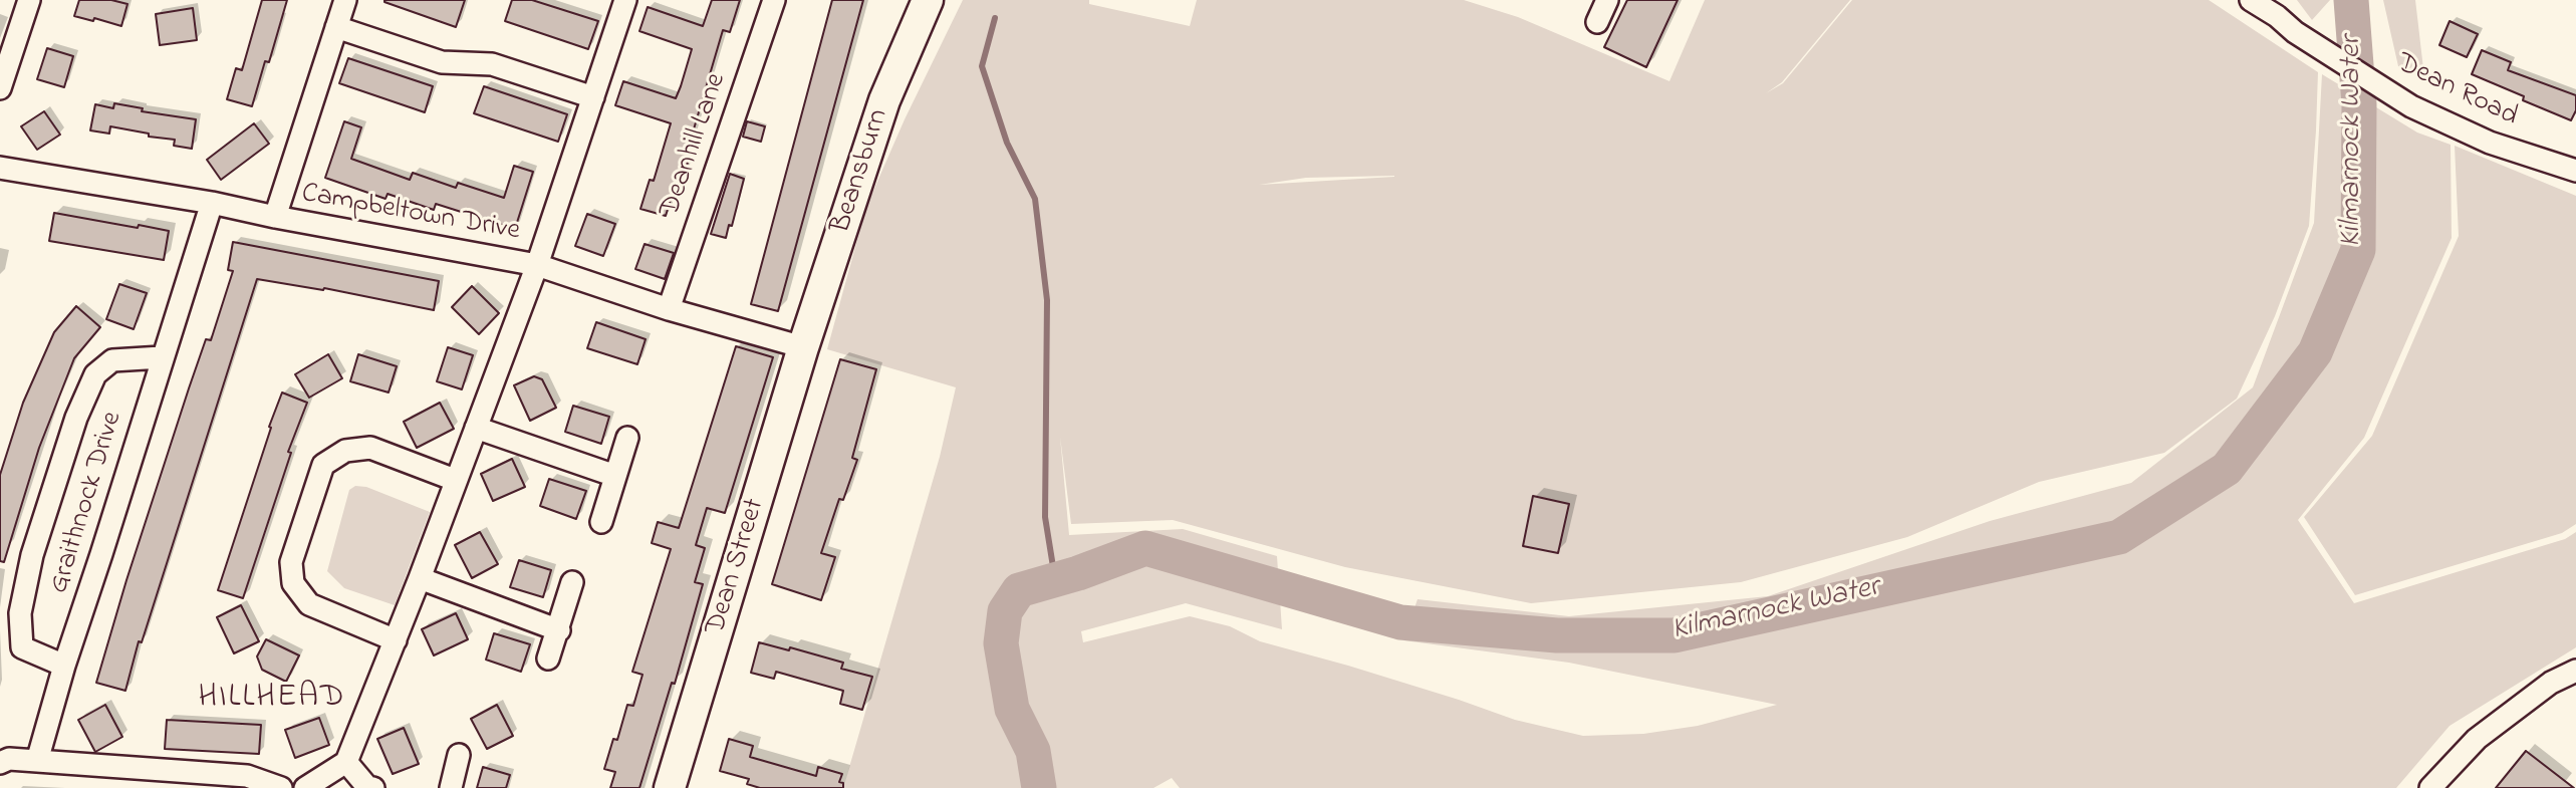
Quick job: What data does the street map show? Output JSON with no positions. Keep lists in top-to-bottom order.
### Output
{
  "streets": {
    "main road": ["Beansburn", "Dean Street"],
    "street": [
      "Dean Road",
      "Deanhill Lane",
      "Campbeltown Drive",
      "Graithnock Drive"
    ]
  },
  "crossings": [
    ["Deanhill Lane", "Campbeltown Drive"],
    ["Beansburn", "Campbeltown Drive"],
    ["Beansburn", "Dean Street"],
    ["Campbeltown Drive", "Graithnock Drive"],
    ["Campbeltown Drive", "Dean Street"]
  ],
  "districts": ["HILLHEAD"],
  "water": ["Kilmarnock Water"]
}
